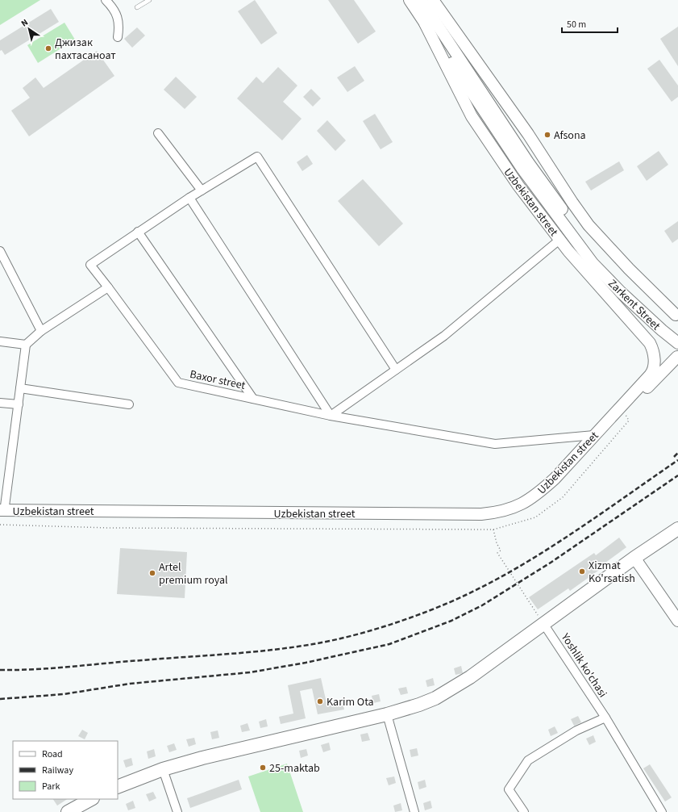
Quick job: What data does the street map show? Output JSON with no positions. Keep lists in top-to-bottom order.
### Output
{
  "streets": {
    "main road": ["Uzbekistan street", "Zarkent Street"],
    "street": ["Baxor street", "Yoshlik ko'chasi"]
  },
  "crossings": [
    ["Uzbekistan street", "Zarkent Street"],
    ["Uzbekistan street", "Baxor street"]
  ],
  "places": [
    "Джизак пахтасаноат",
    "Afsona",
    "Xizmat Ko'rsatish",
    "Artel premium royal",
    "Karim Ota",
    "25-maktab"
  ],
  "legend": ["Road", "Railway", "Park"],
  "scale_bar": "50 m",
  "north": "top left"
}
